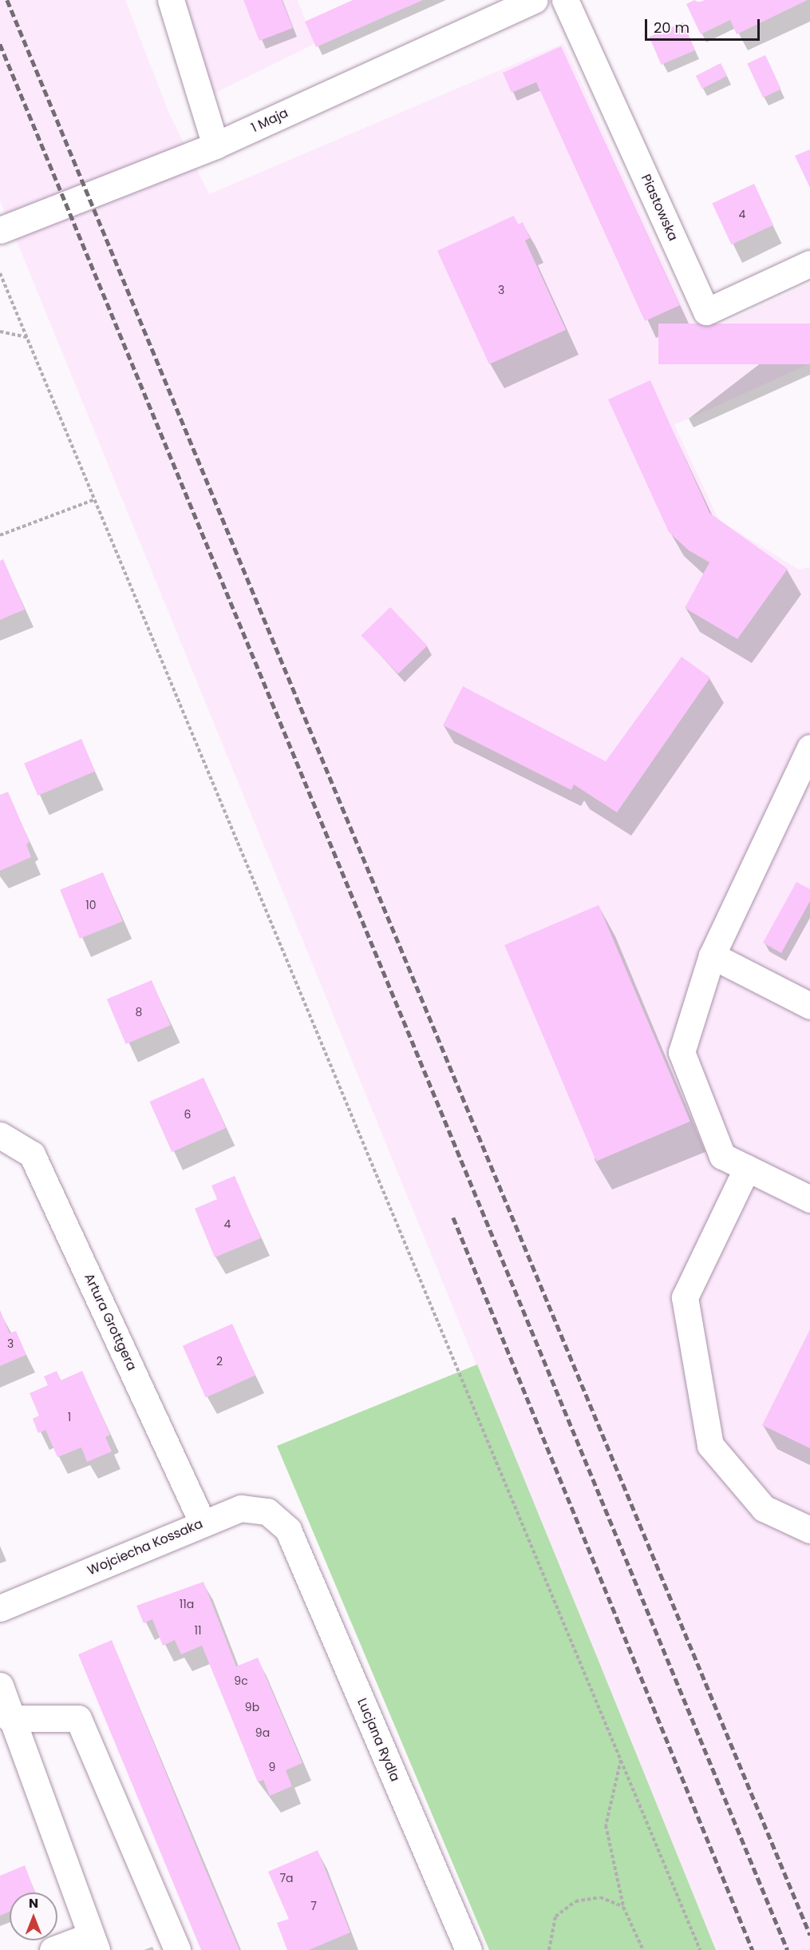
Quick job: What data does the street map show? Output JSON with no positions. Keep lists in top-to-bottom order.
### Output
{
  "streets": {
    "street": [
      "1 Maja",
      "Piastowska",
      "Artura Grottgera",
      "Wojciecha Kossaka",
      "Lucjana Rydla"
    ]
  },
  "crossings": [
    ["Artura Grottgera", "Wojciecha Kossaka"],
    ["Wojciecha Kossaka", "Lucjana Rydla"]
  ],
  "house_numbers": [
    "4",
    "3",
    "10",
    "8",
    "6",
    "4",
    "3",
    "2",
    "1",
    "11a",
    "11",
    "9c",
    "9b",
    "9a",
    "9",
    "7a",
    "7"
  ],
  "scale_bar": "20 m",
  "north": "top"
}
